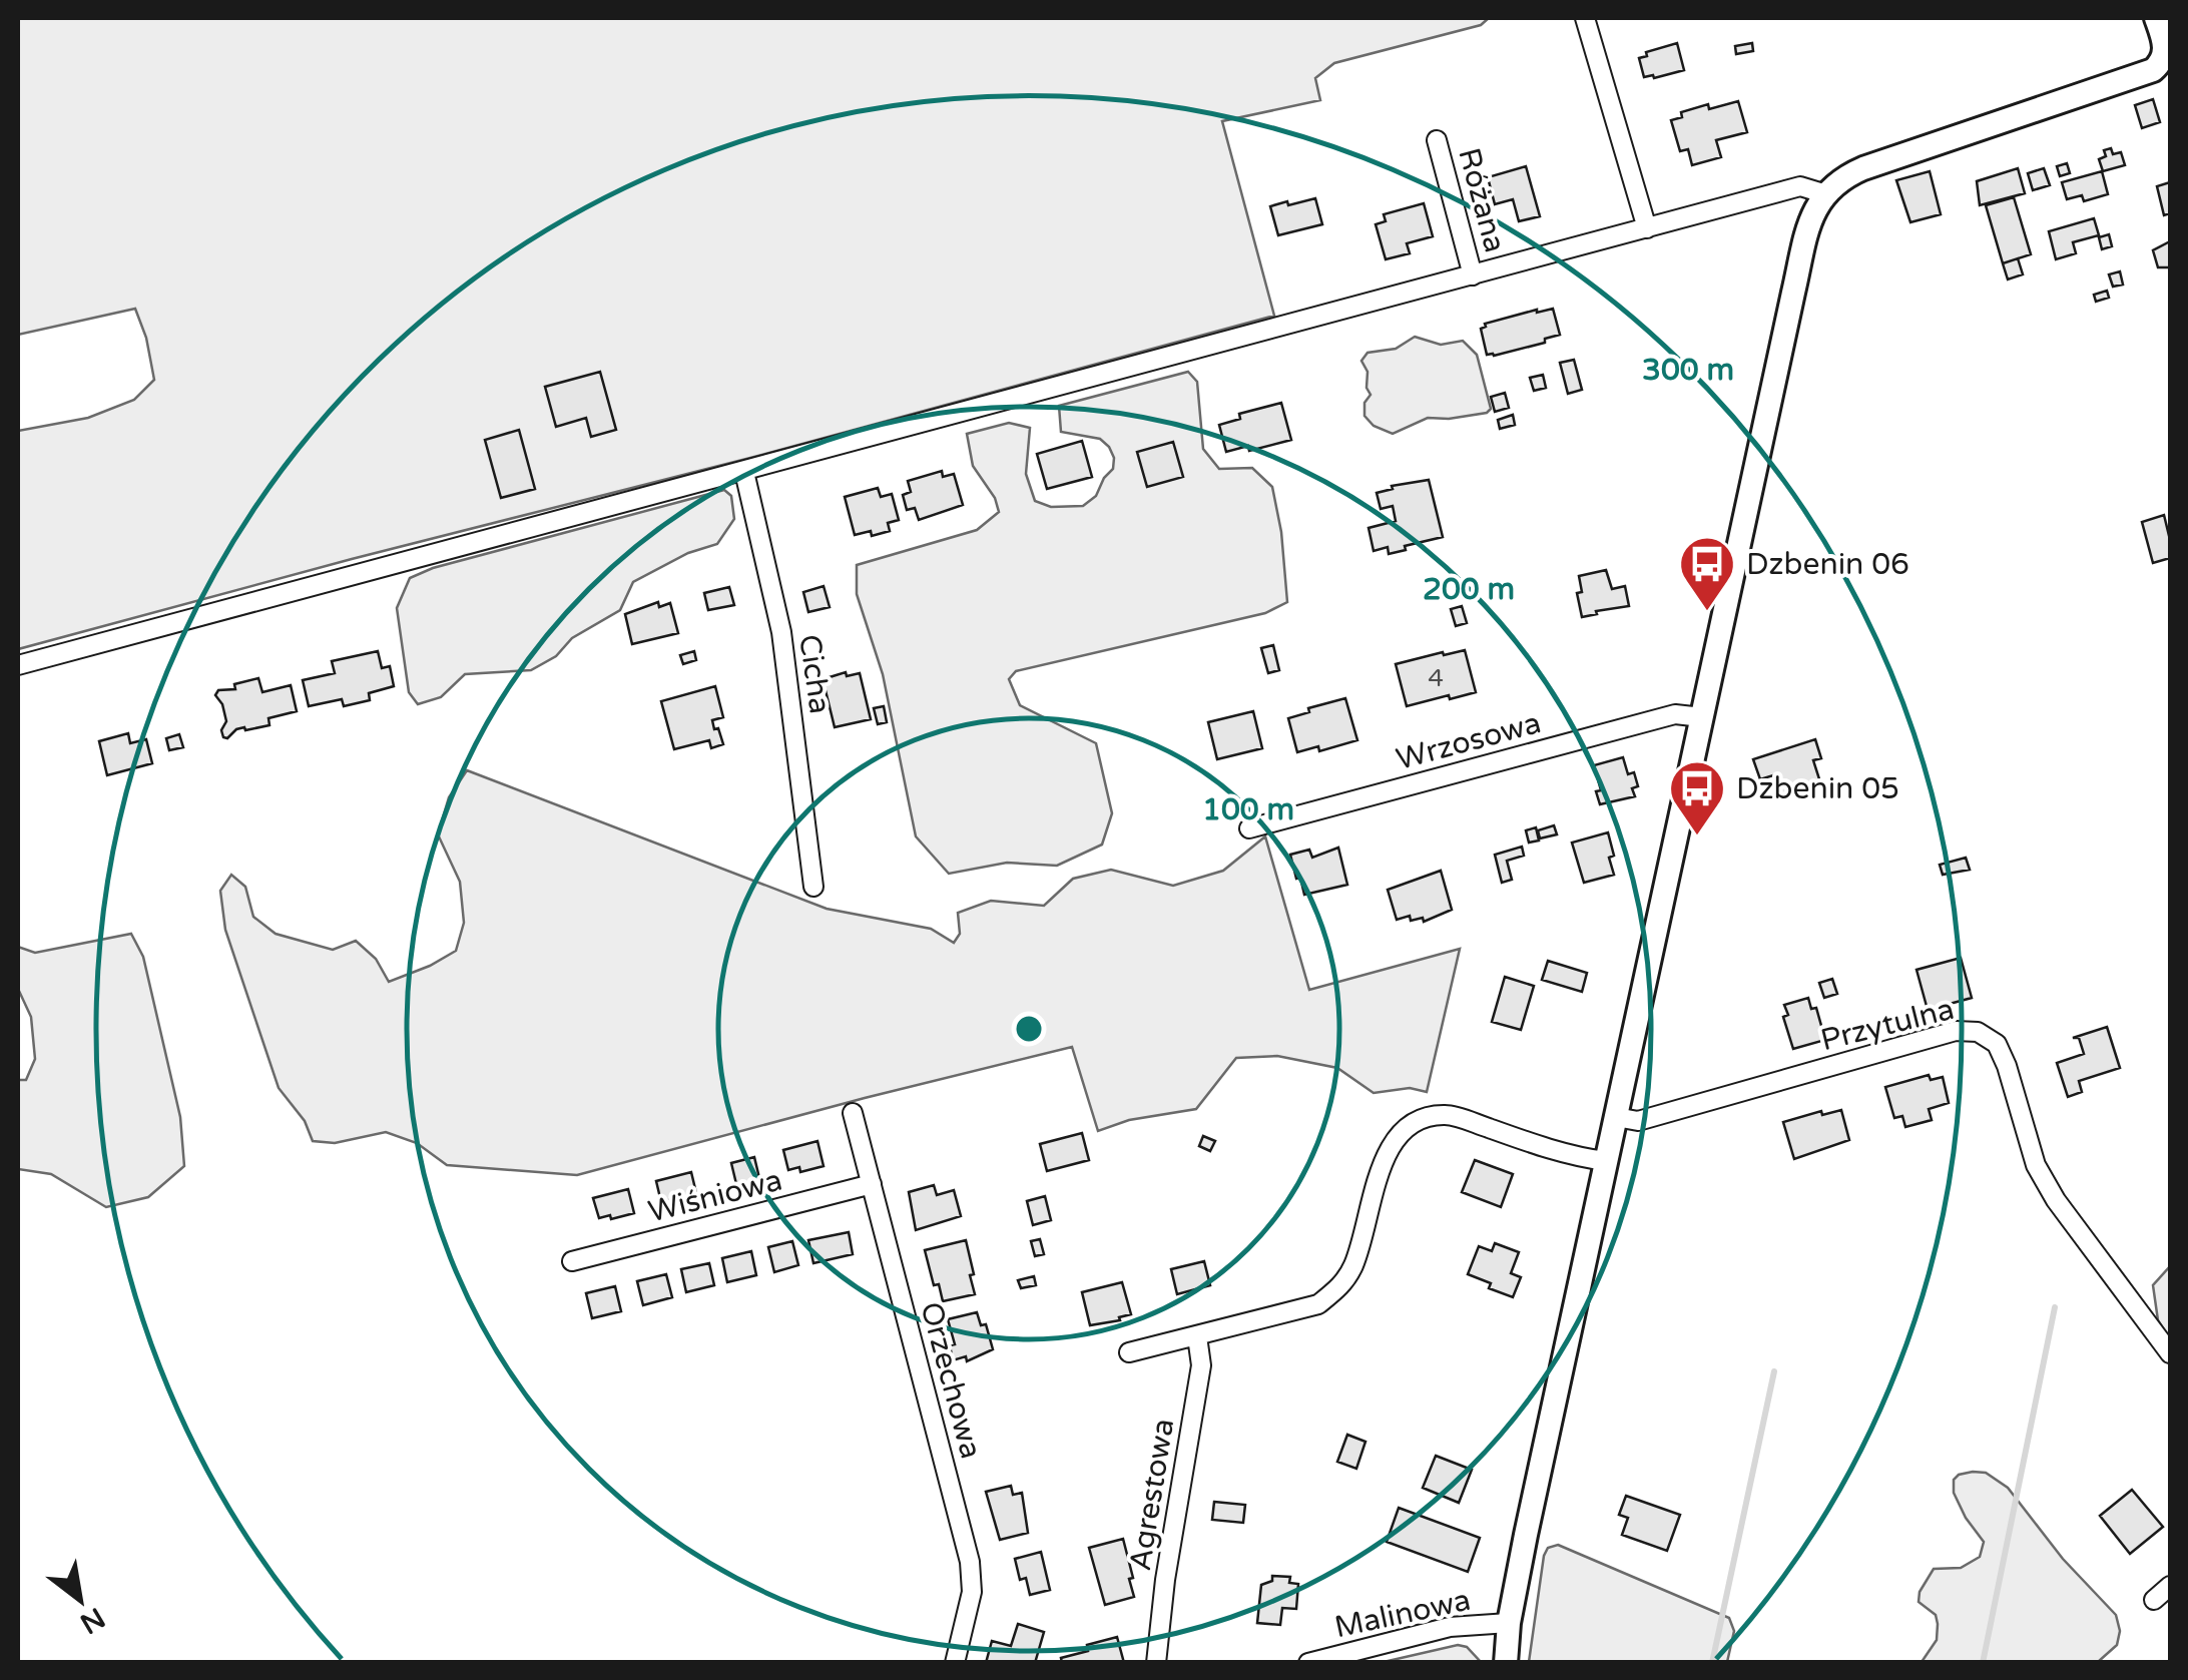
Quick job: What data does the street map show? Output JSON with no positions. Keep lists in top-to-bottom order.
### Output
{
  "streets": {
    "street": [
      "Różana",
      "Cicha",
      "Wrzosowa",
      "Przytulna",
      "Wiśniowa",
      "Orzechowa",
      "Agrestowa",
      "Malinowa"
    ]
  },
  "crossings": [
    ["Wiśniowa", "Orzechowa"]
  ],
  "places": {
    "bus stop": ["Dzbenin 06", "Dzbenin 05"]
  },
  "house_numbers": ["4"],
  "north": "bottom right",
  "rings": ["300 m", "200 m", "100 m"]
}
